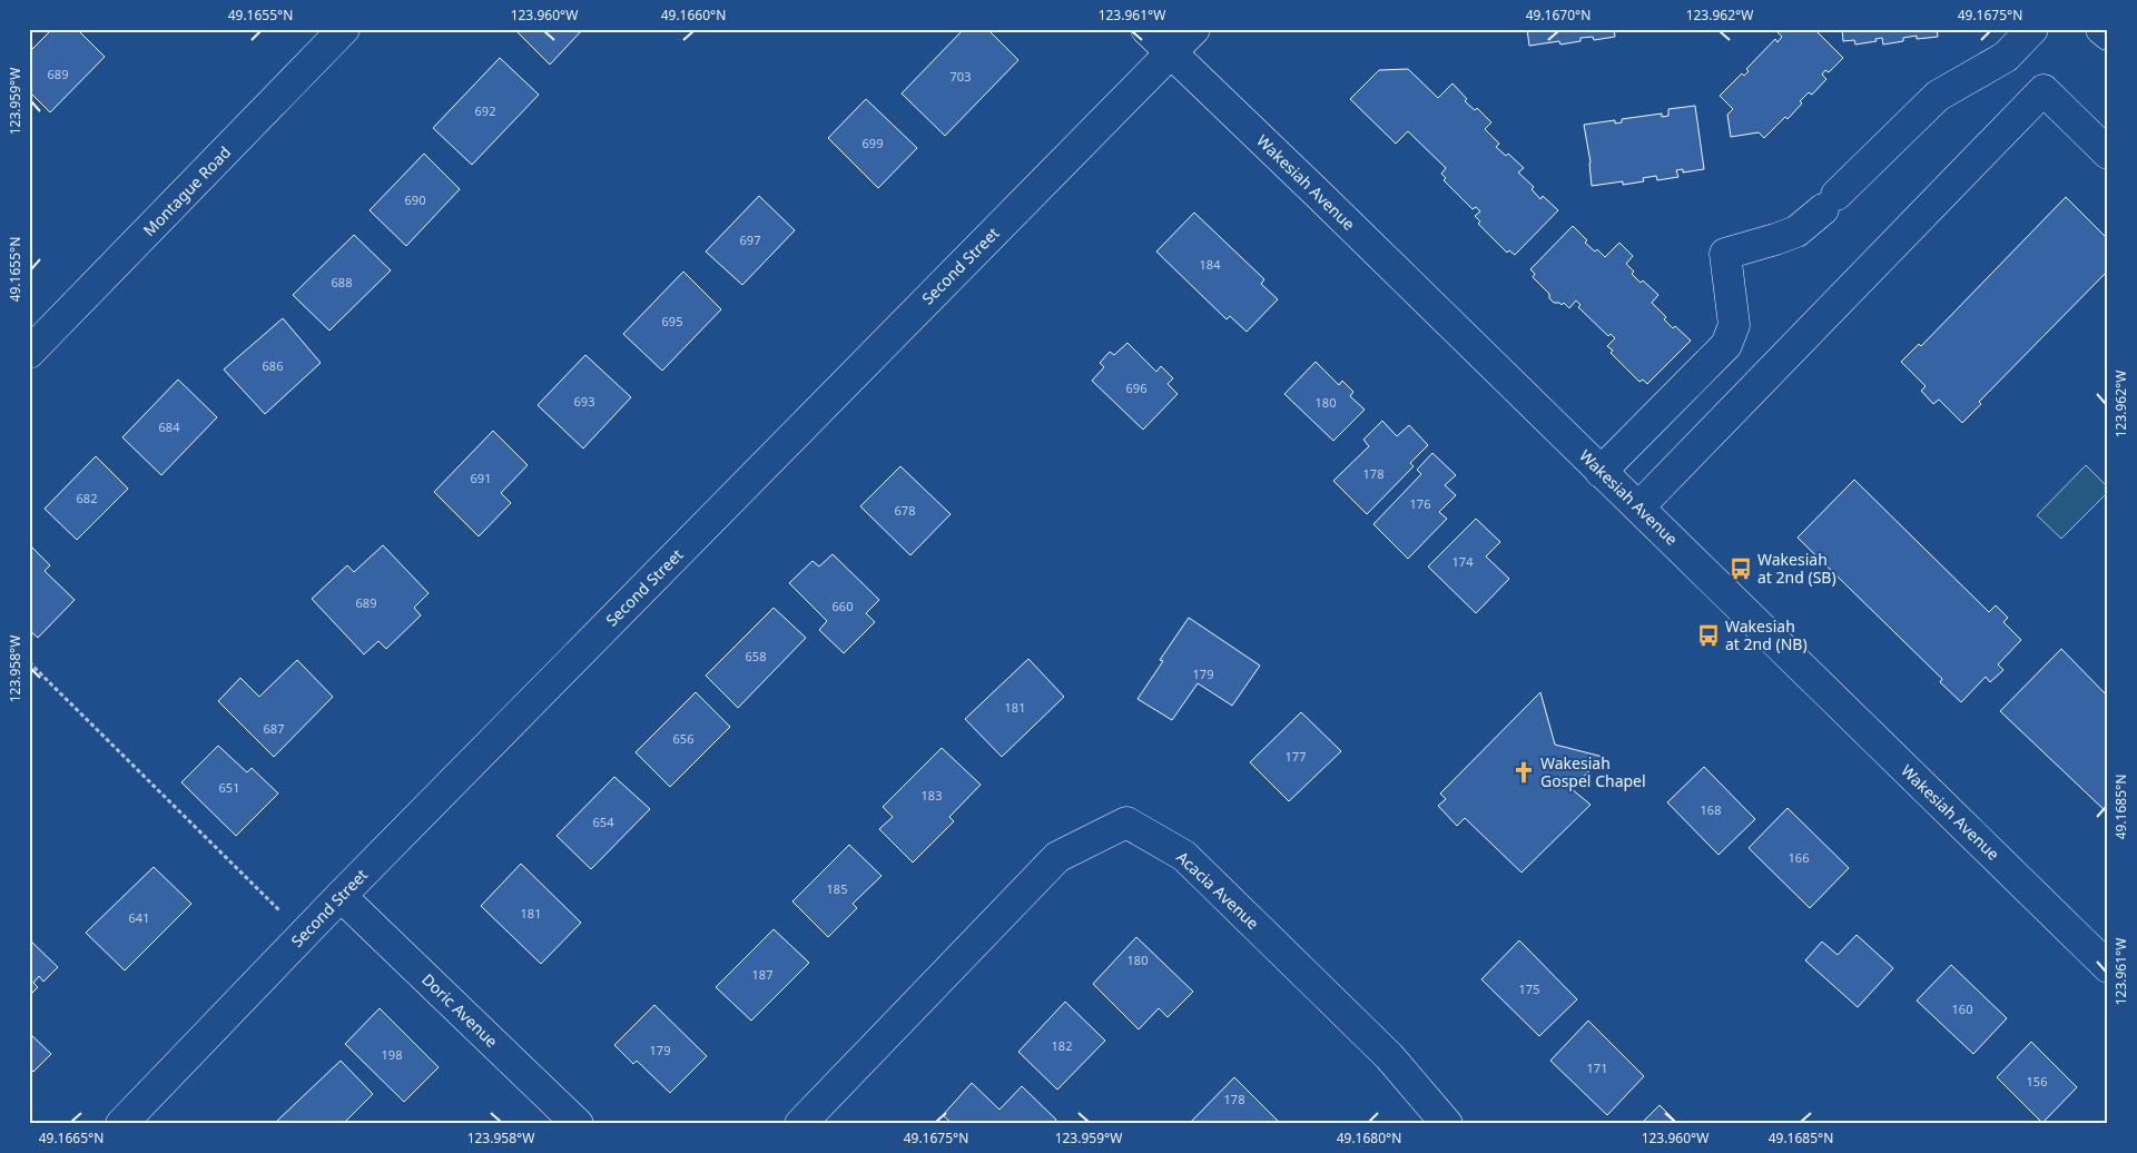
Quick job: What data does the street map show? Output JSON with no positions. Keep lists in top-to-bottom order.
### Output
{
  "streets": {
    "street": [
      "Wakesiah Avenue",
      "Montague Road",
      "Second Street",
      "Acacia Avenue",
      "Doric Avenue"
    ]
  },
  "crossings": [
    ["Wakesiah Avenue", "Second Street"],
    ["Second Street", "Doric Avenue"]
  ],
  "places": {
    "bus stop": ["Wakesiah at 2nd (SB)", "Wakesiah at 2nd (NB)"],
    "church": ["Wakesiah Gospel Chapel"]
  },
  "house_numbers": [
    "689",
    "703",
    "692",
    "699",
    "690",
    "697",
    "184",
    "688",
    "695",
    "686",
    "696",
    "693",
    "180",
    "684",
    "178",
    "691",
    "682",
    "176",
    "678",
    "174",
    "689",
    "660",
    "658",
    "179",
    "181",
    "687",
    "656",
    "177",
    "651",
    "183",
    "168",
    "654",
    "166",
    "185",
    "181",
    "641",
    "180",
    "187",
    "175",
    "160",
    "182",
    "179",
    "198",
    "171",
    "156",
    "178"
  ],
  "coordinates": [
    "49.1655°N",
    "123.960°W",
    "49.1660°N",
    "123.961°W",
    "49.1670°N",
    "123.962°W",
    "49.1675°N",
    "123.959°W",
    "123.958°W",
    "49.1685°N",
    "49.1665°N",
    "49.1680°N"
  ]
}
